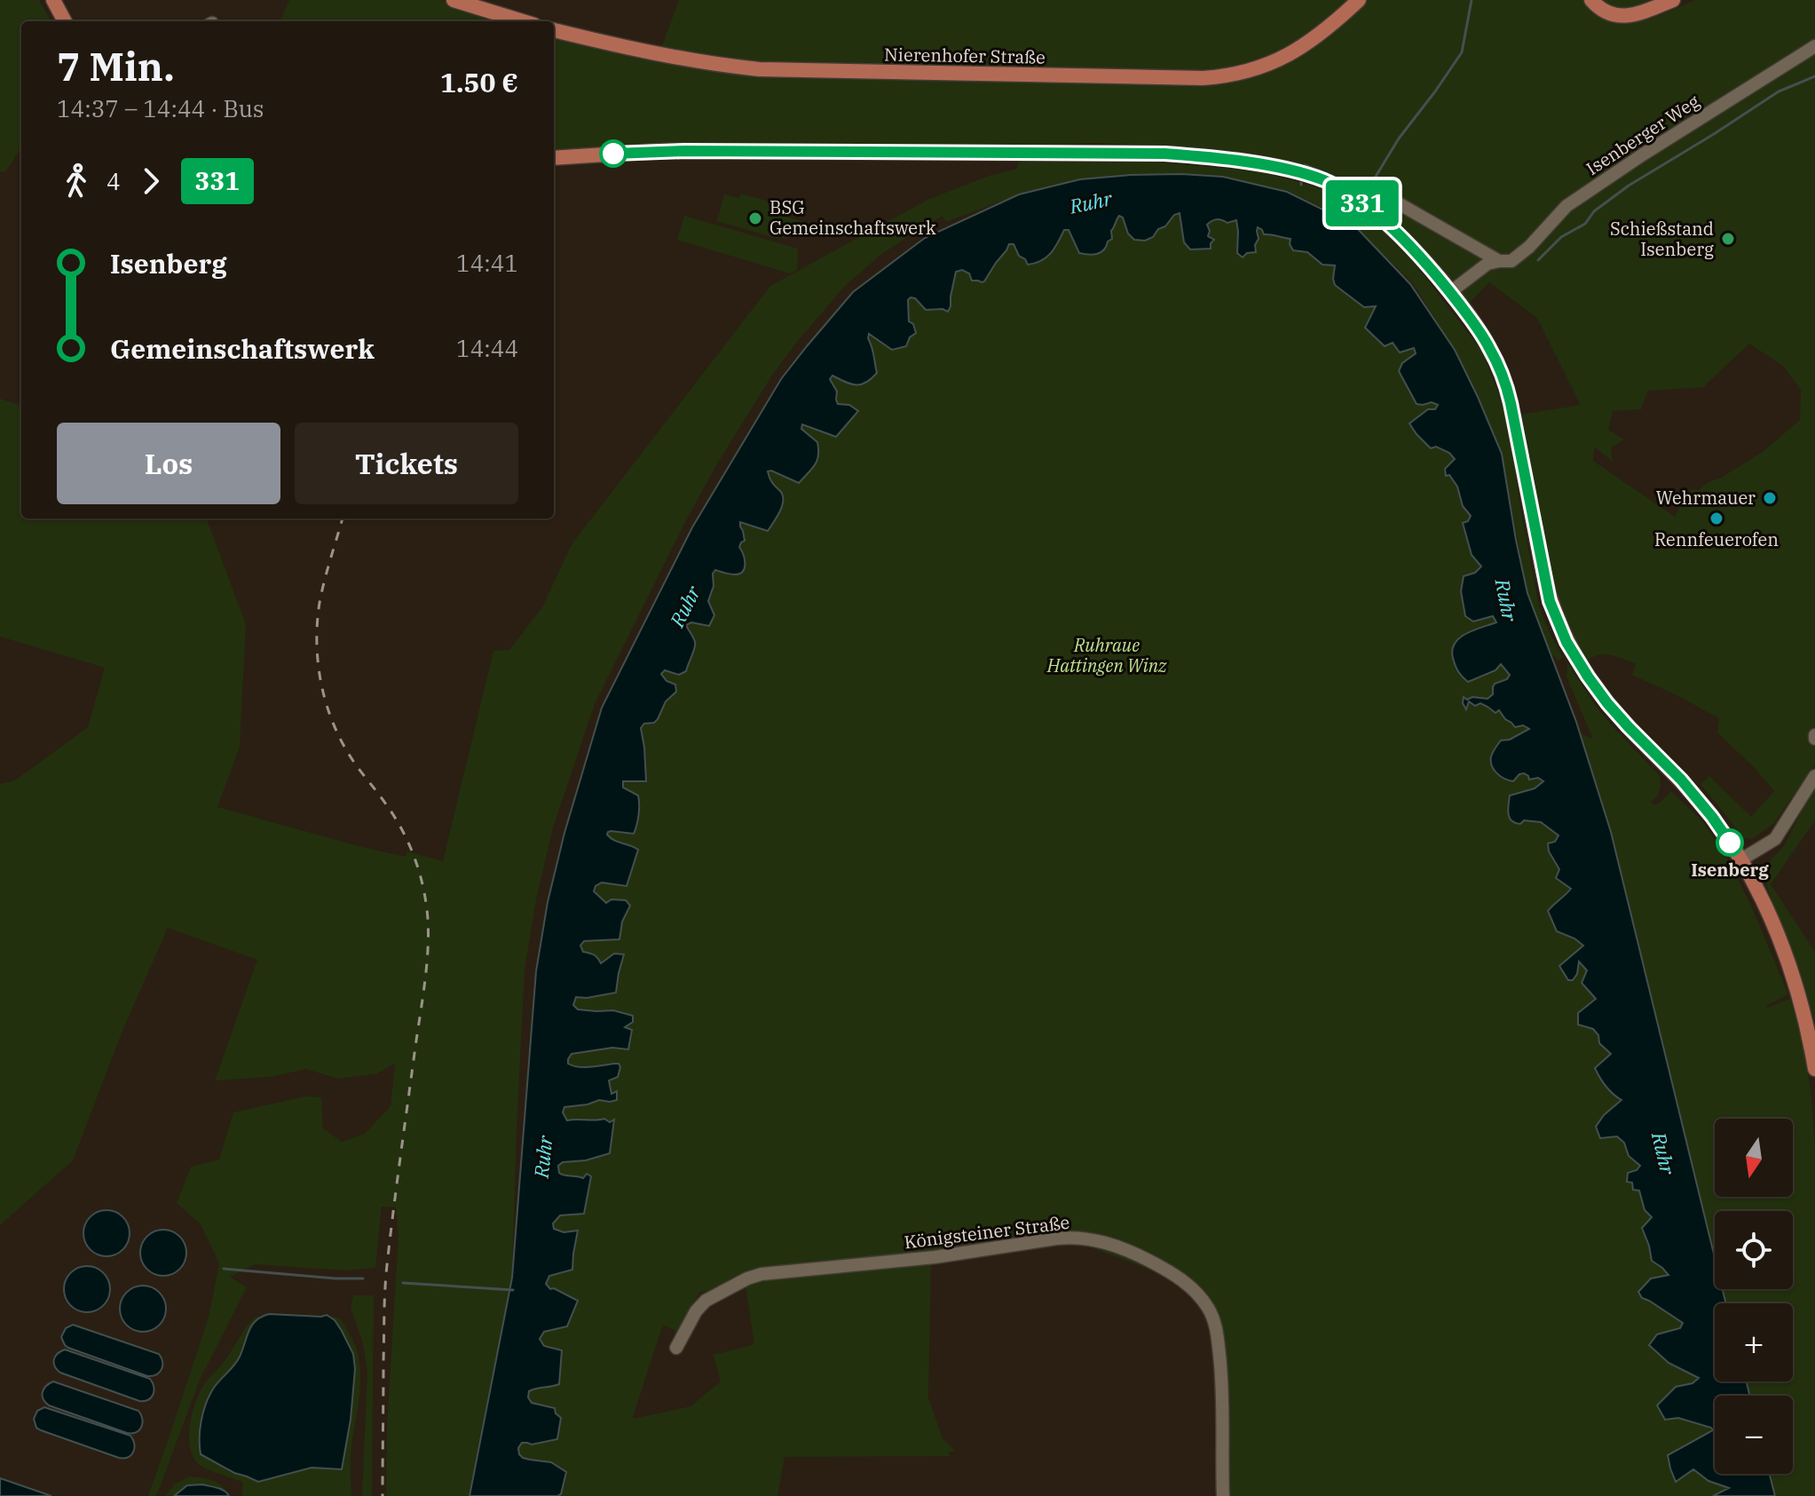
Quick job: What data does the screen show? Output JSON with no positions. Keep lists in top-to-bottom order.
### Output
{
  "streets": {
    "main road": ["Nierenhofer Straße"],
    "street": ["Isenberger Weg", "Königsteiner Straße"]
  },
  "water": ["Ruhr"],
  "parks": ["Ruhraue Hattingen Winz"],
  "places": [
    "BSG Gemeinschaftswerk",
    "Schießstand Isenberg",
    "Wehrmauer",
    "Rennfeuerofen",
    "Isenberg"
  ],
  "lines": ["bus line 331"],
  "north": "bottom",
  "page": {
    "on_map": "331",
    "heading": ["7 Min.", "14:37 – 14:44 · Bus", "1.50 €"],
    "legs": ["4", "331"],
    "list": [
      {
        "name": "Isenberg",
        "value": "14:41"
      },
      {
        "name": "Gemeinschaftswerk",
        "value": "14:44"
      }
    ],
    "buttons": ["Los", "Tickets"],
    "map_buttons": ["+", "−"]
  }
}
